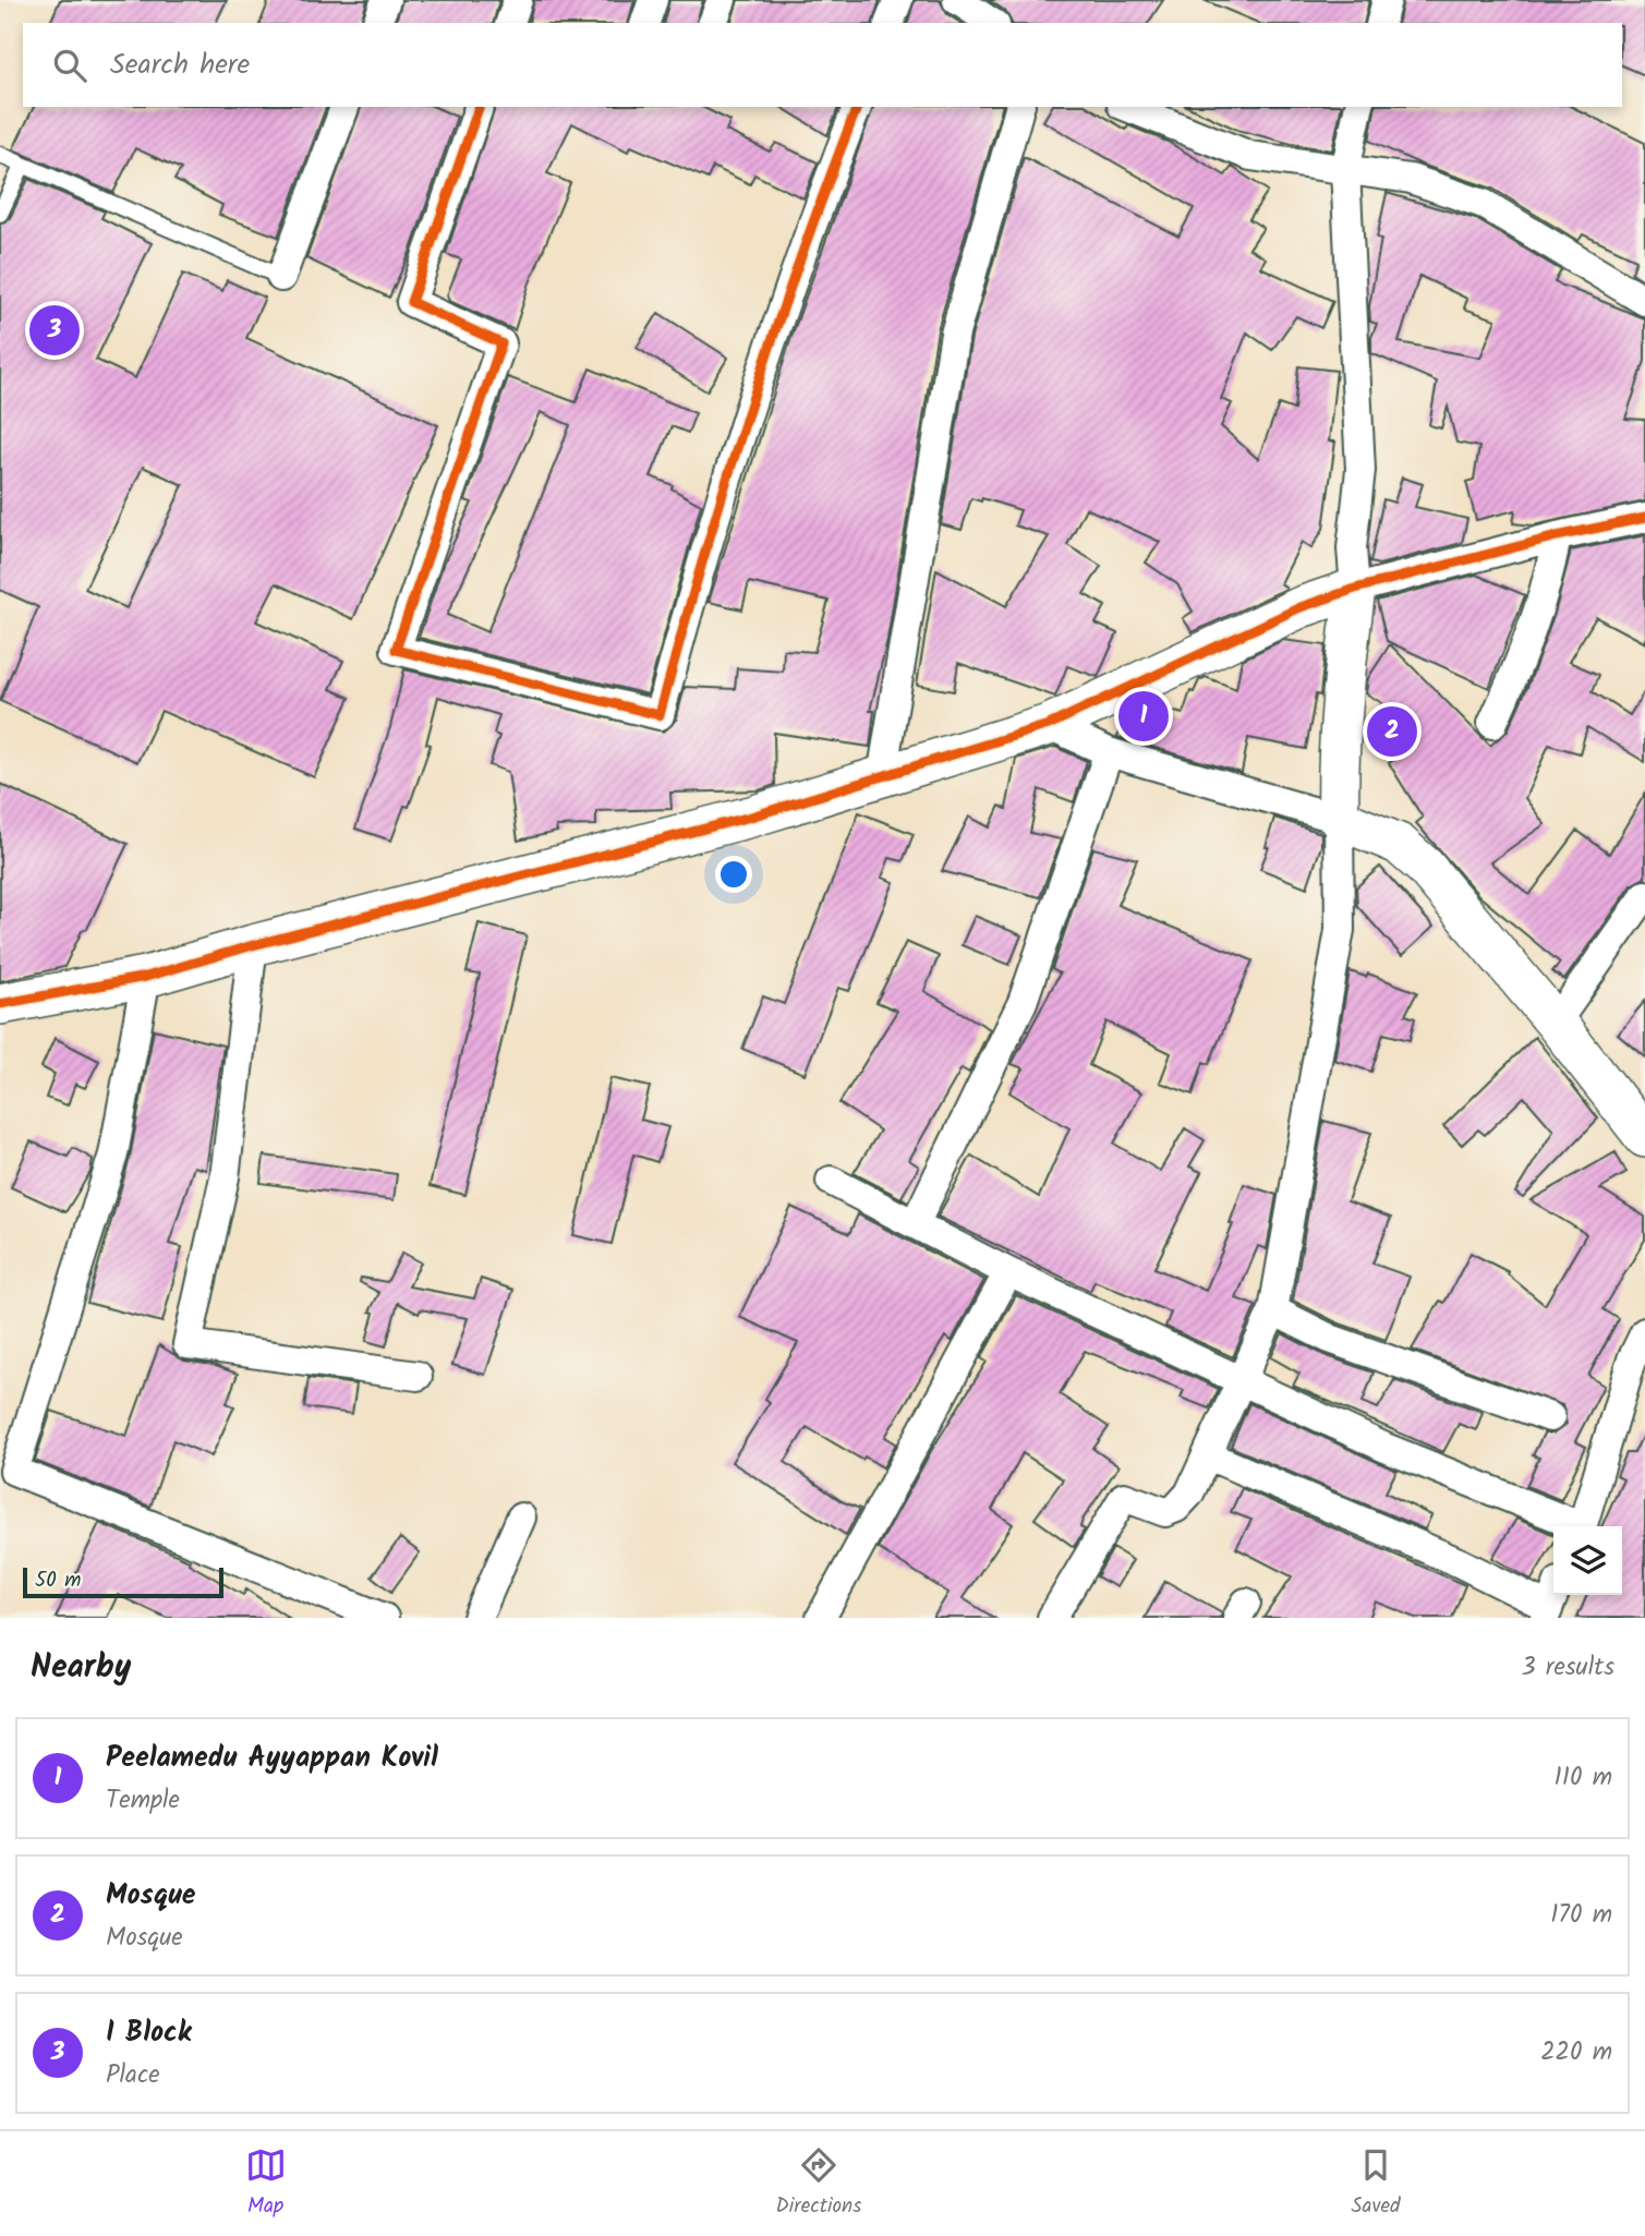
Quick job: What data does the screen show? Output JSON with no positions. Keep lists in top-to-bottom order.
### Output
{
  "scale_bar": "50 m",
  "page": {
    "search": "Search here",
    "pins": ["3", "1", "2"],
    "scale": "50 m",
    "heading": ["Nearby", "3 results"],
    "list": [
      {
        "mark": "1",
        "name": "Peelamedu Ayyappan Kovil",
        "note": "Temple",
        "value": "110 m"
      },
      {
        "mark": "2",
        "name": "Mosque",
        "note": "Mosque",
        "value": "170 m"
      },
      {
        "mark": "3",
        "name": "I Block",
        "note": "Place",
        "value": "220 m"
      }
    ],
    "nav": ["Map", "Directions", "Saved"]
  }
}
